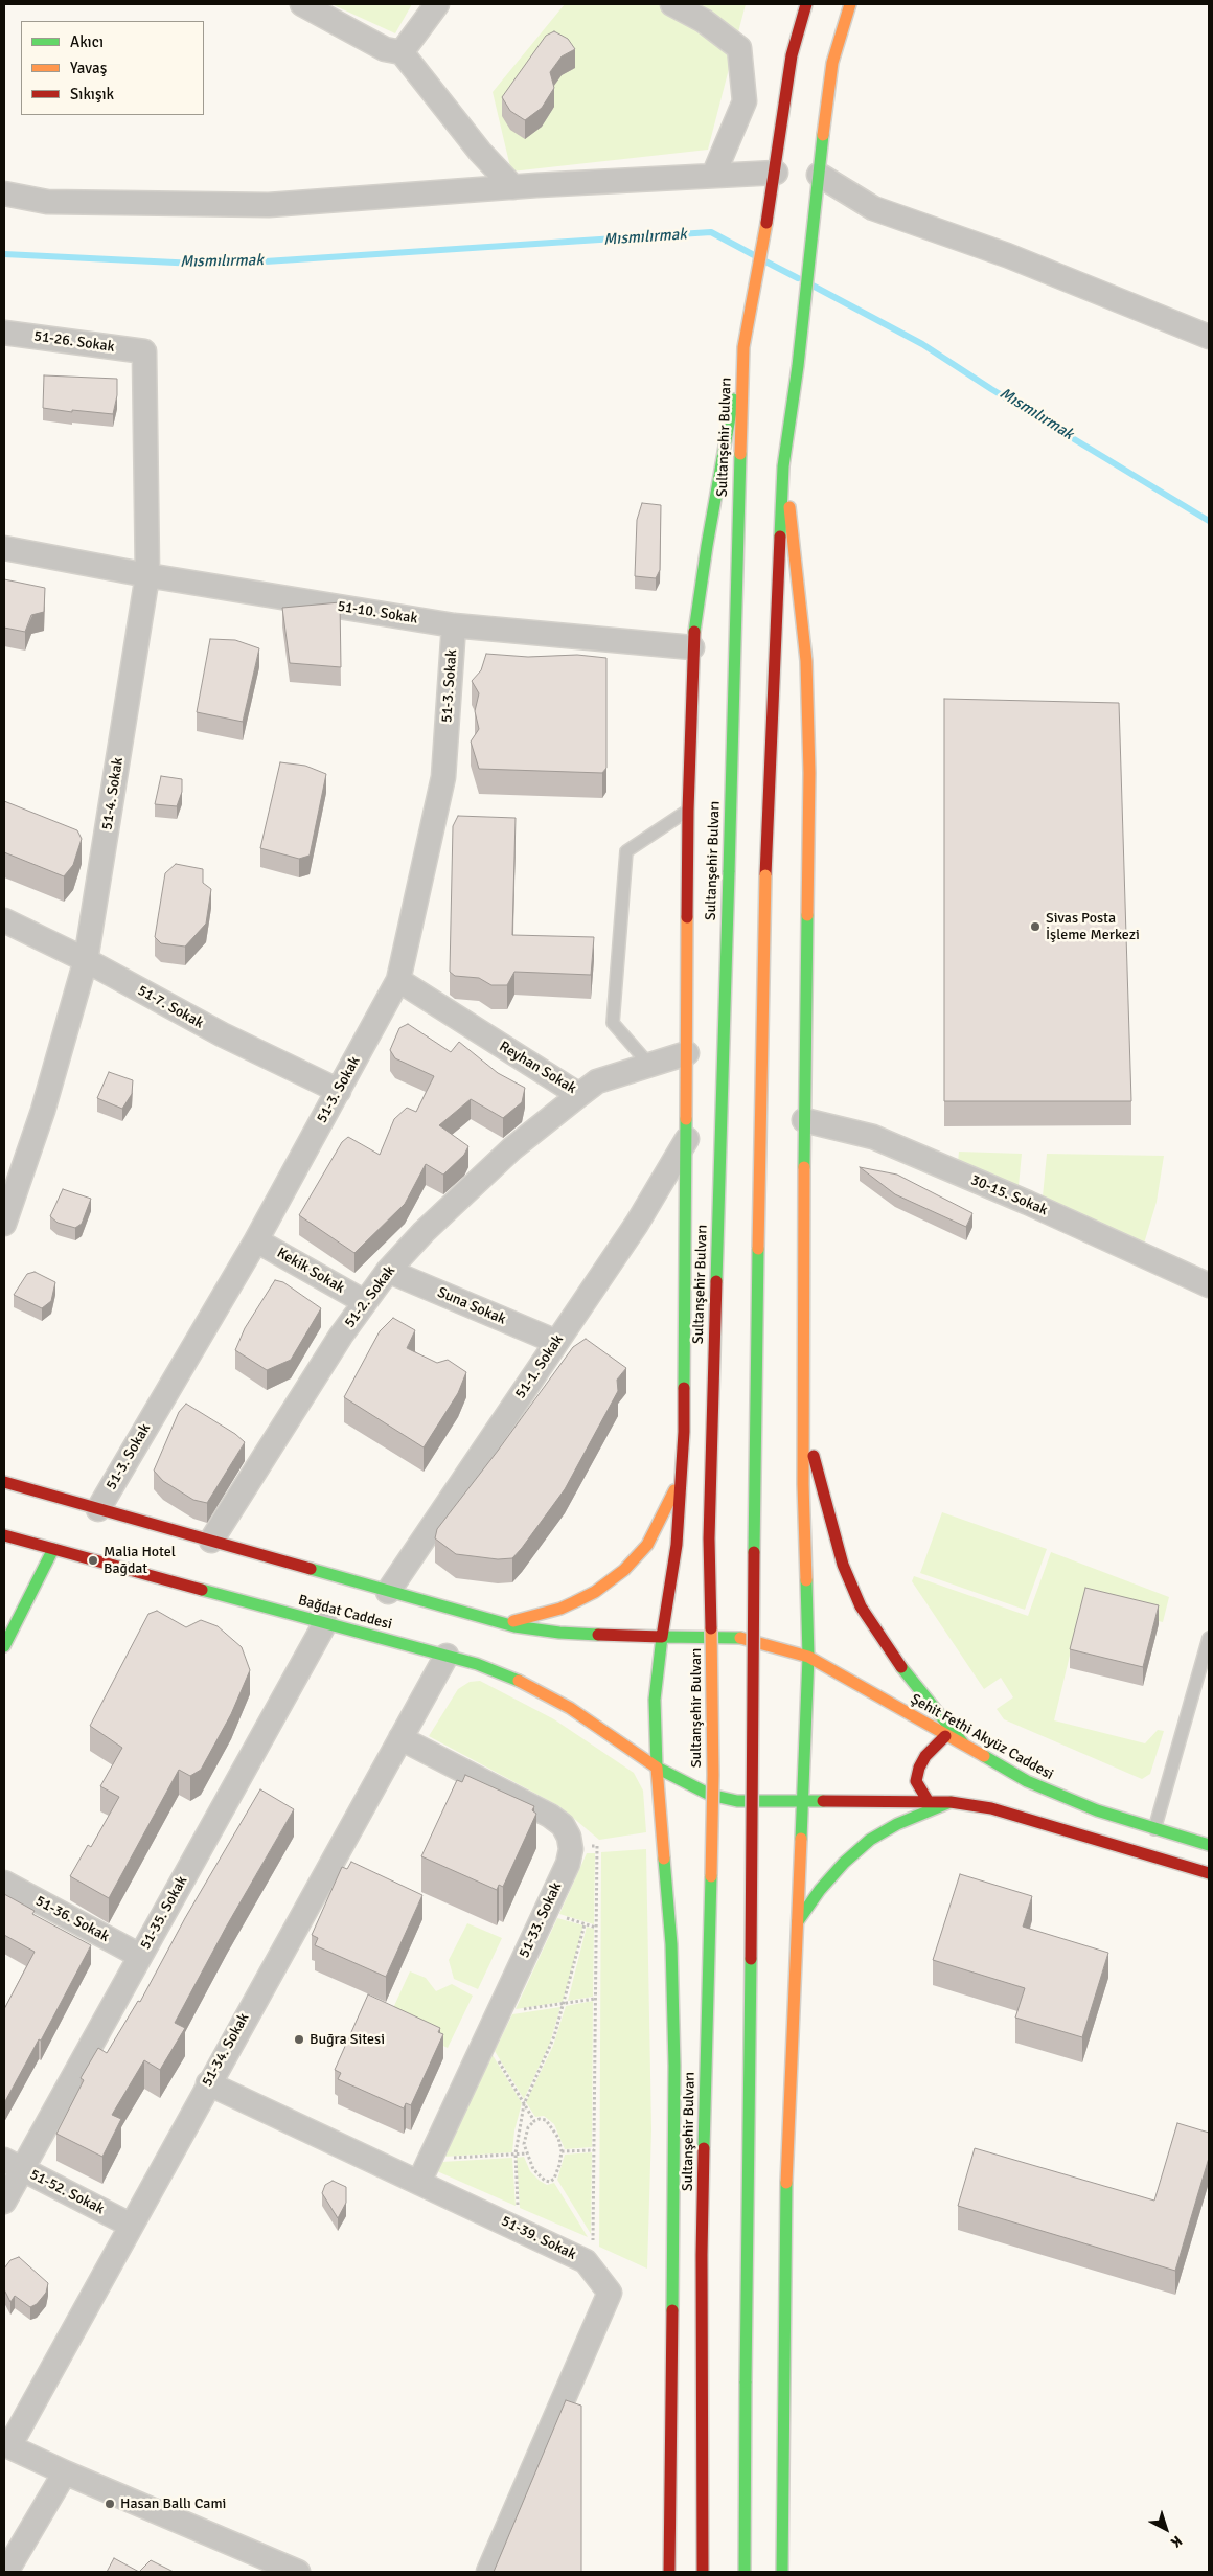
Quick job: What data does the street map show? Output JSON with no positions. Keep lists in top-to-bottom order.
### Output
{
  "streets": {
    "main road": ["Sultanşehir Bulvarı", "Bağdat Caddesi", "Şehit Fethi Akyüz Caddesi"],
    "street": [
      "51-26. Sokak",
      "51-10. Sokak",
      "51-3. Sokak",
      "51-4. Sokak",
      "51-7. Sokak",
      "Reyhan Sokak",
      "30-15. Sokak",
      "Kekik Sokak",
      "51-2. Sokak",
      "Suna Sokak",
      "51-1. Sokak",
      "51-35. Sokak",
      "51-36. Sokak",
      "51-33. Sokak",
      "51-34. Sokak",
      "51-52. Sokak",
      "51-39. Sokak"
    ]
  },
  "crossings": [
    ["51-26. Sokak", "51-4. Sokak"],
    ["51-10. Sokak", "51-3. Sokak"],
    ["51-10. Sokak", "51-4. Sokak"],
    ["51-3. Sokak", "51-7. Sokak"],
    ["51-3. Sokak", "Reyhan Sokak"],
    ["51-3. Sokak", "Kekik Sokak"],
    ["51-4. Sokak", "51-7. Sokak"],
    ["Reyhan Sokak", "51-2. Sokak"],
    ["Kekik Sokak", "51-2. Sokak"],
    ["51-2. Sokak", "Suna Sokak"],
    ["Suna Sokak", "51-1. Sokak"],
    ["Bağdat Caddesi", "51-35. Sokak"],
    ["Bağdat Caddesi", "51-34. Sokak"],
    ["51-35. Sokak", "51-36. Sokak"],
    ["51-35. Sokak", "51-52. Sokak"],
    ["51-33. Sokak", "51-39. Sokak"],
    ["51-34. Sokak", "51-52. Sokak"],
    ["51-34. Sokak", "51-39. Sokak"]
  ],
  "water": ["Mısmılırmak"],
  "places": [
    "Sivas Posta İşleme Merkezi",
    "Malia Hotel Bağdat",
    "Buğra Sitesi",
    "Hasan Ballı Cami"
  ],
  "legend": ["Akıcı", "Yavaş", "Sıkışık"],
  "north": "bottom right"
}
